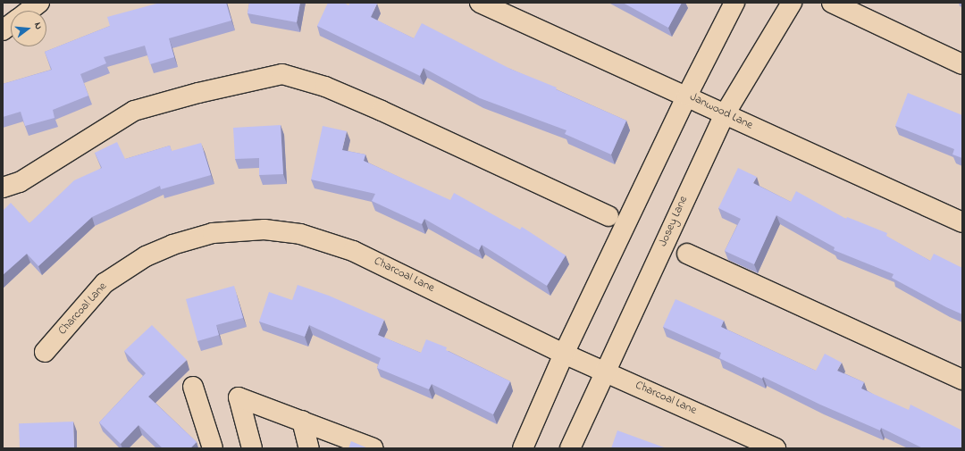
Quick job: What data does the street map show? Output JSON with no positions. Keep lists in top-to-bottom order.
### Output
{
  "streets": {
    "street": ["Janwood Lane", "Josey Lane", "Charcoal Lane"]
  },
  "crossings": [
    ["Janwood Lane", "Josey Lane"],
    ["Josey Lane", "Charcoal Lane"]
  ],
  "north": "right"
}
